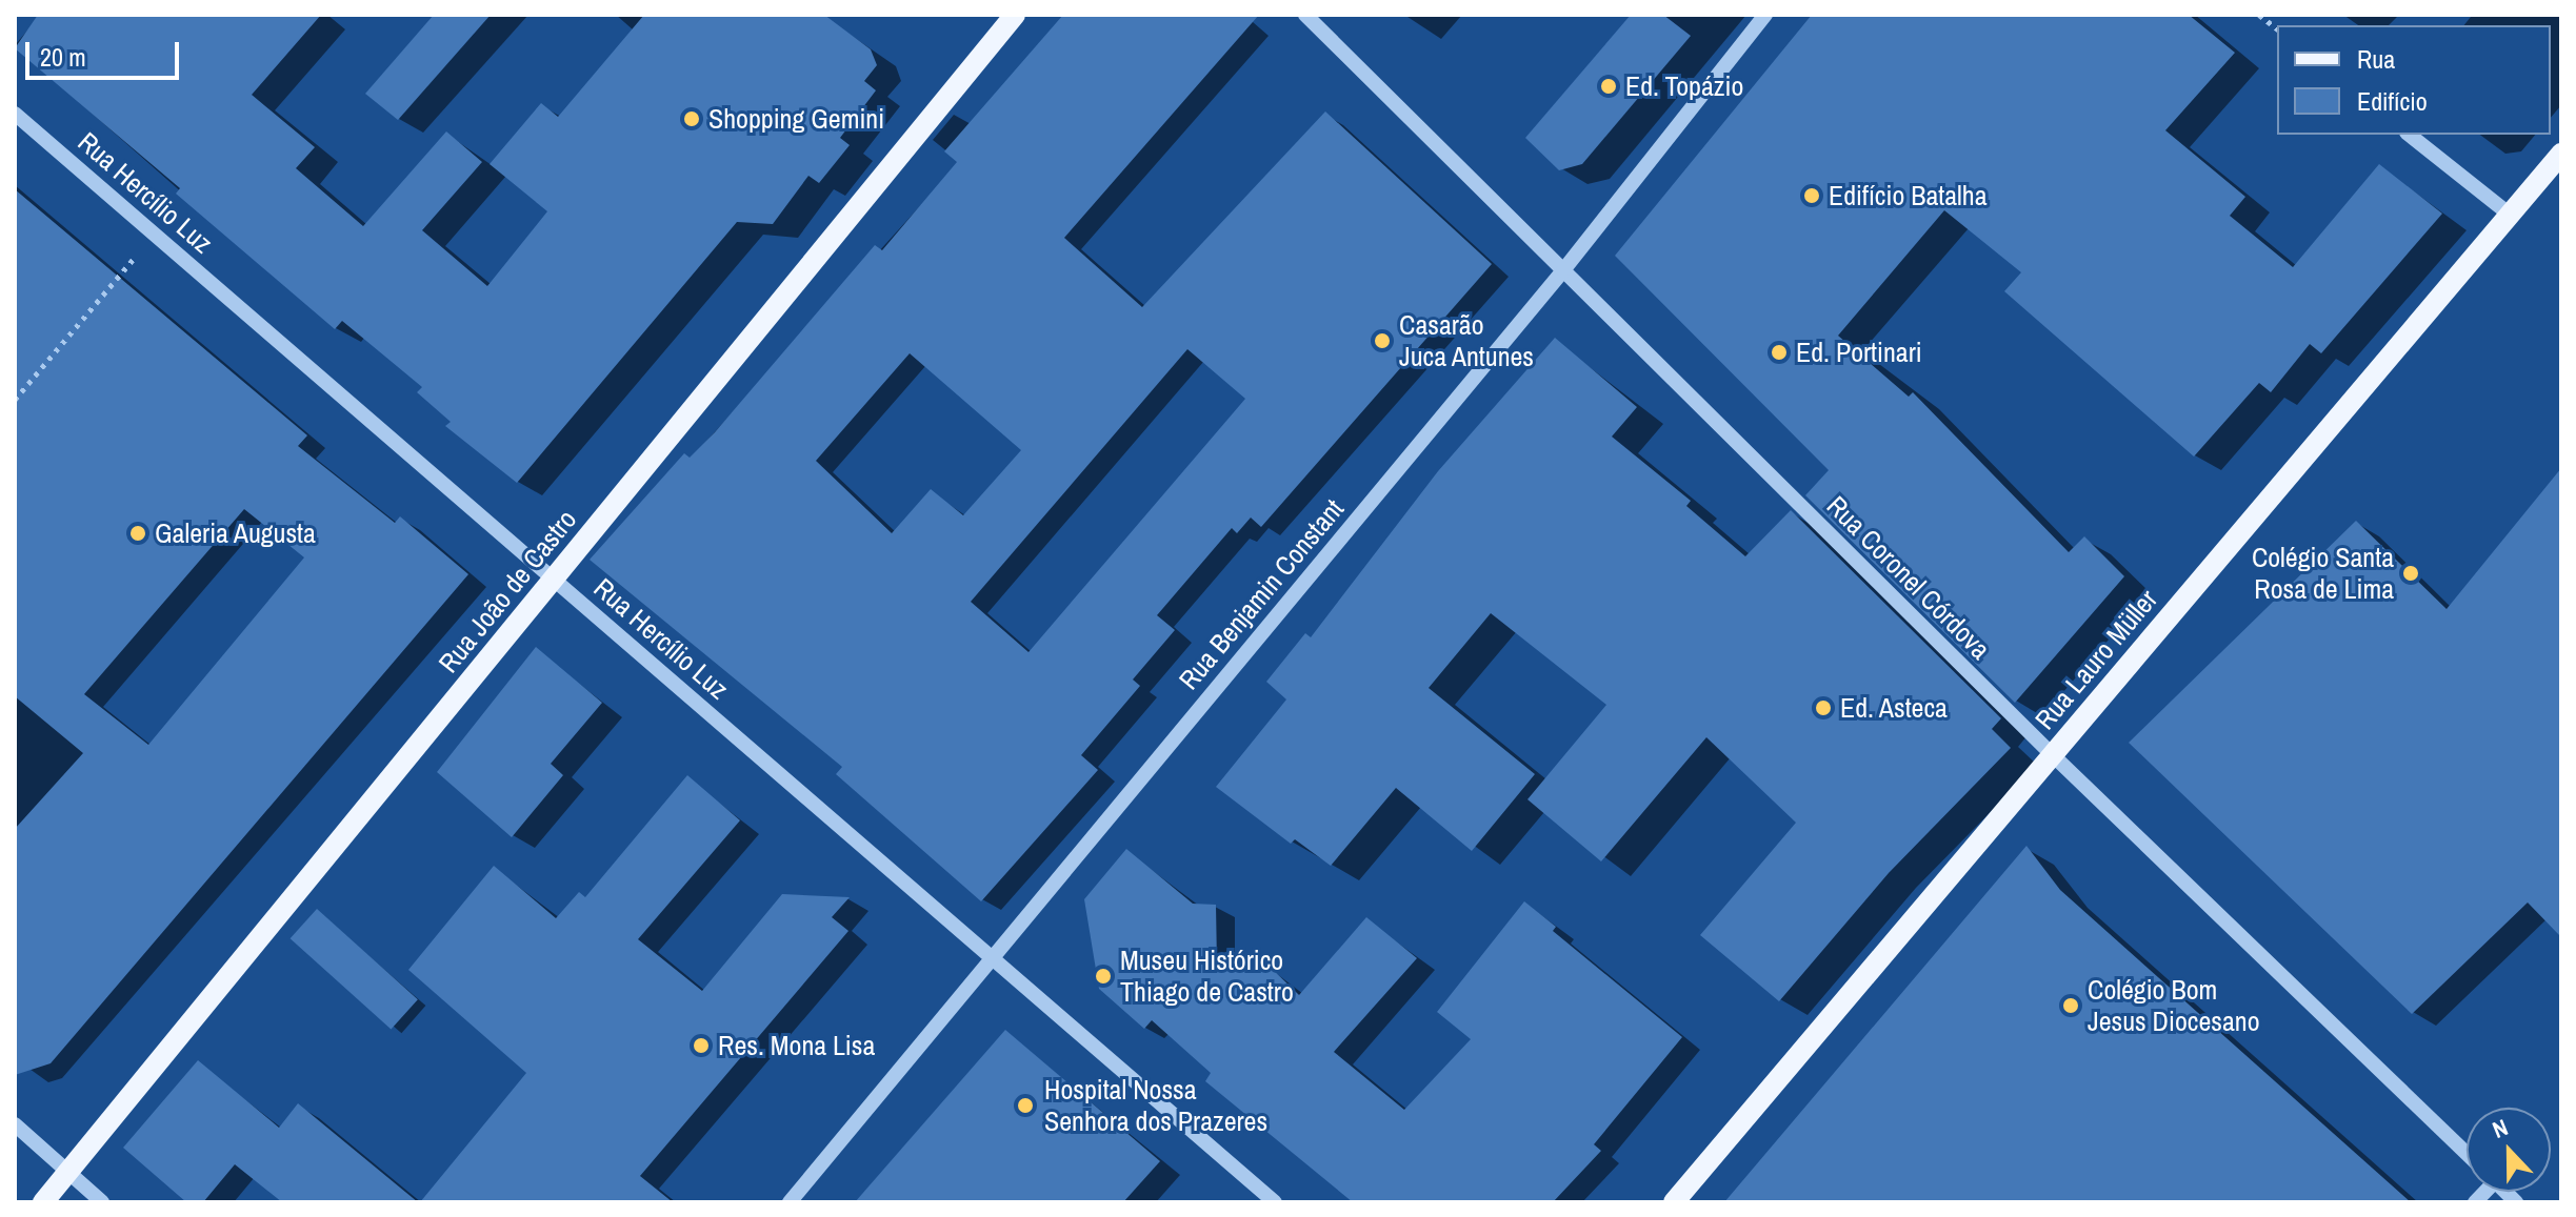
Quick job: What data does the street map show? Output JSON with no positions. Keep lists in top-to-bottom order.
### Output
{
  "streets": {
    "main road": ["Rua João de Castro", "Rua Lauro Müller"],
    "street": ["Rua Hercílio Luz", "Rua Coronel Córdova", "Rua Benjamin Constant"]
  },
  "crossings": [
    ["Rua Hercílio Luz", "Rua João de Castro"],
    ["Rua Hercílio Luz", "Rua Benjamin Constant"],
    ["Rua Coronel Córdova", "Rua Benjamin Constant"],
    ["Rua Coronel Córdova", "Rua Lauro Müller"]
  ],
  "places": [
    "Ed. Topázio",
    "Shopping Gemini",
    "Edifício Batalha",
    "Casarão Juca Antunes",
    "Ed. Portinari",
    "Galeria Augusta",
    "Colégio Santa Rosa de Lima",
    "Ed. Asteca",
    "Museu Histórico Thiago de Castro",
    "Colégio Bom Jesus Diocesano",
    "Res. Mona Lisa",
    "Hospital Nossa Senhora dos Prazeres"
  ],
  "legend": ["Rua", "Edifício"],
  "scale_bar": "20 m",
  "north": "top"
}
